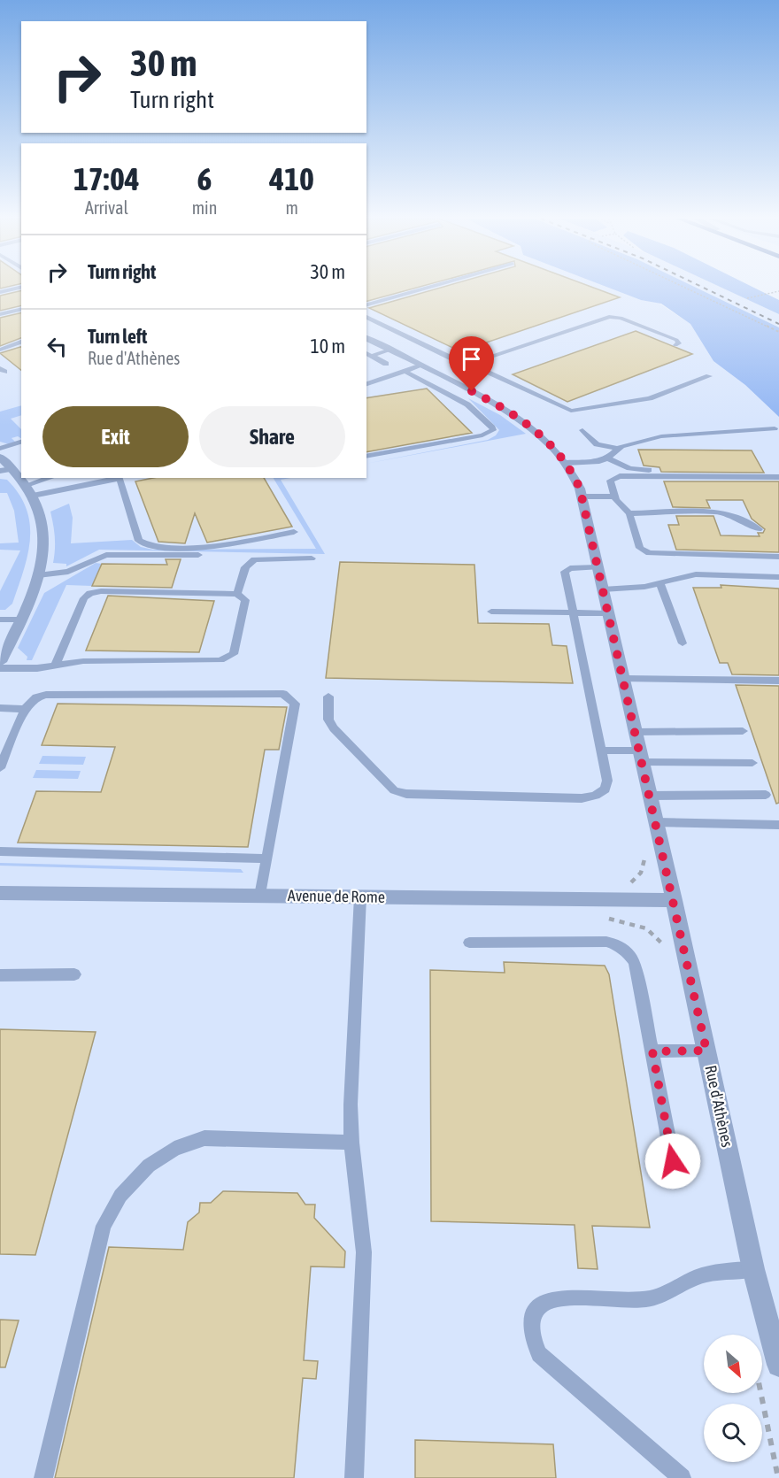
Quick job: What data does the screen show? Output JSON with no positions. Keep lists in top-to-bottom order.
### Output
{
  "streets": {
    "street": ["Avenue de Rome", "Rue d'Athènes"]
  },
  "crossings": [
    ["Avenue de Rome", "Rue d'Athènes"]
  ],
  "north": "bottom right",
  "page": {
    "turn": ["30 m", "Turn right"],
    "eta": [
      "17:04",
      "Arrival",
      "6",
      "min",
      "410",
      "m"
    ],
    "list": [
      {
        "name": "Turn right",
        "value": "30 m"
      },
      {
        "name": "Turn left",
        "note": "Rue d'Athènes",
        "value": "10 m"
      }
    ],
    "buttons": ["Exit", "Share"]
  }
}
